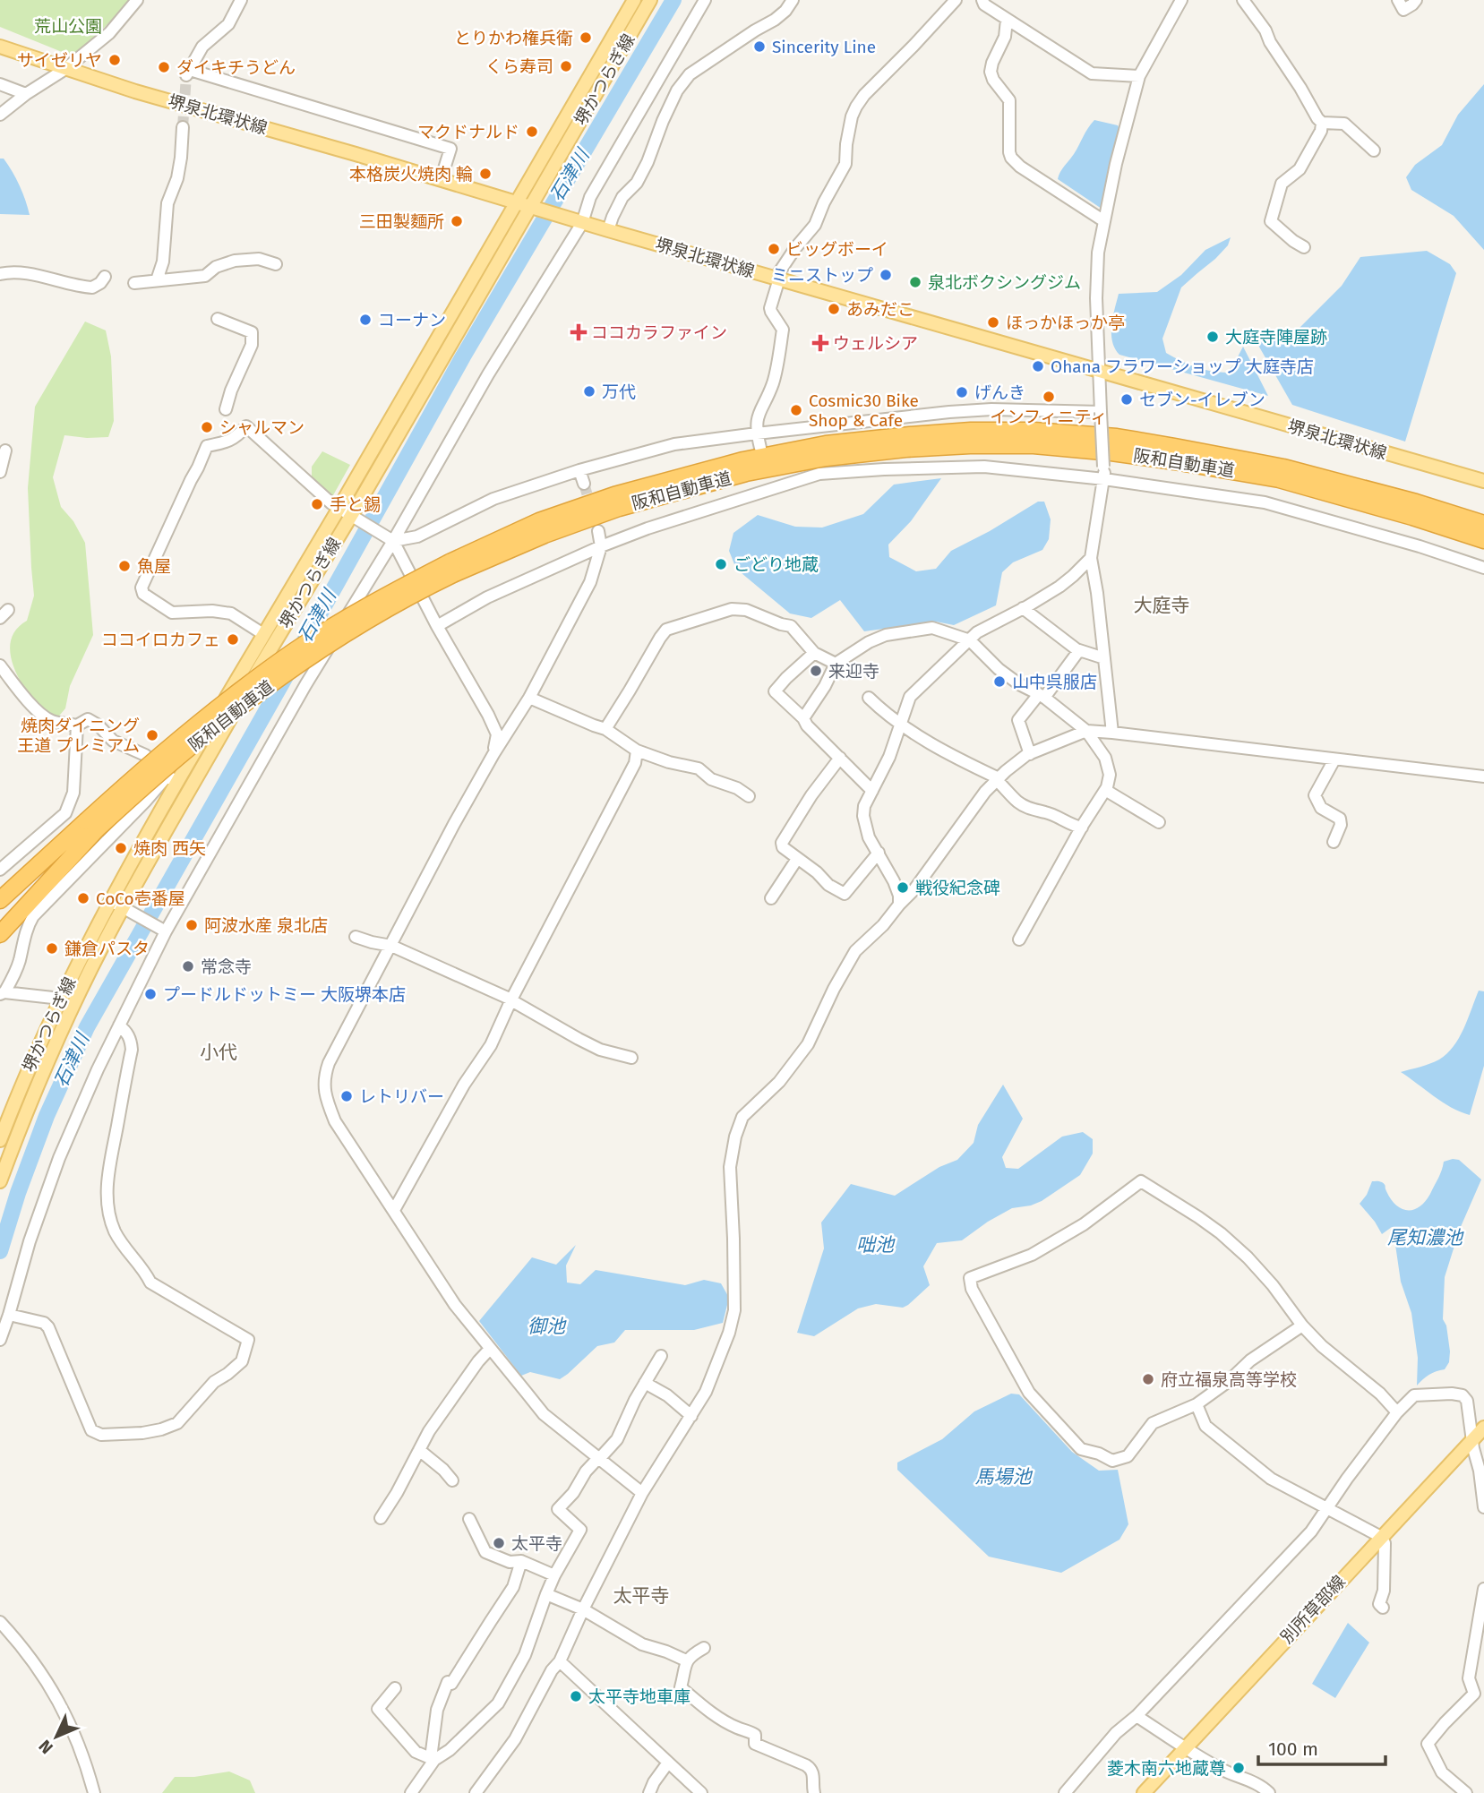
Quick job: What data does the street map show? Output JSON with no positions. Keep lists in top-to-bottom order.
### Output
{
  "streets": {
    "highway": ["阪和自動車道"],
    "main road": ["堺かつらぎ線", "堺泉北環状線", "別所草部線"]
  },
  "crossings": [
    ["堺かつらぎ線", "堺泉北環状線"]
  ],
  "districts": ["大庭寺", "小代", "太平寺"],
  "water": [
    "石津川",
    "尾知濃池",
    "咄池",
    "御池",
    "馬場池"
  ],
  "parks": ["荒山公園"],
  "places": {
    "other": [
      "とりかわ権兵衛",
      "Sincerity Line",
      "サイゼリヤ",
      "くら寿司",
      "ダイキチうどん",
      "マクドナルド",
      "本格炭火焼肉 輪",
      "三田製麵所",
      "ビッグボーイ",
      "ミニストップ",
      "泉北ボクシングジム",
      "あみだこ",
      "コーナン",
      "ほっかほっか亭",
      "大庭寺陣屋跡",
      "Ohana フラワーショップ 大庭寺店",
      "万代",
      "げんき",
      "インフィニティ",
      "セブン-イレブン",
      "Cosmic30 Bike Shop & Cafe",
      "シャルマン",
      "手と錫",
      "ごどり地蔵",
      "魚屋",
      "ココイロカフェ",
      "来迎寺",
      "山中呉服店",
      "焼肉ダイニング 王道 プレミアム",
      "焼肉 西矢",
      "戦役紀念碑",
      "CoCo壱番屋",
      "阿波水産 泉北店",
      "鎌倉パスタ",
      "常念寺",
      "プードルドットミー 大阪堺本店",
      "レトリバー",
      "府立福泉高等学校",
      "太平寺",
      "太平寺地車庫",
      "菱木南六地蔵尊"
    ],
    "health": ["ココカラファイン", "ウェルシア"]
  },
  "scale_bar": "100 m",
  "north": "bottom left"
}
